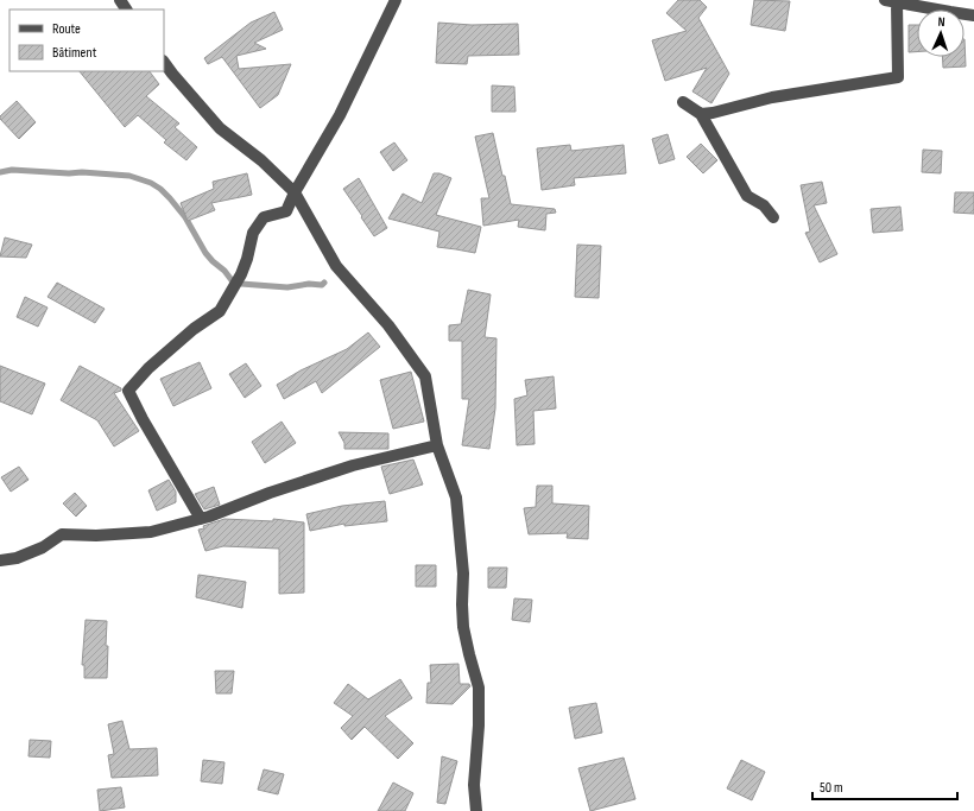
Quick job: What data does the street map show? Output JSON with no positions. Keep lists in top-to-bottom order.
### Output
{
  "legend": ["Route", "Bâtiment"],
  "scale_bar": "50 m",
  "north": "top"
}
